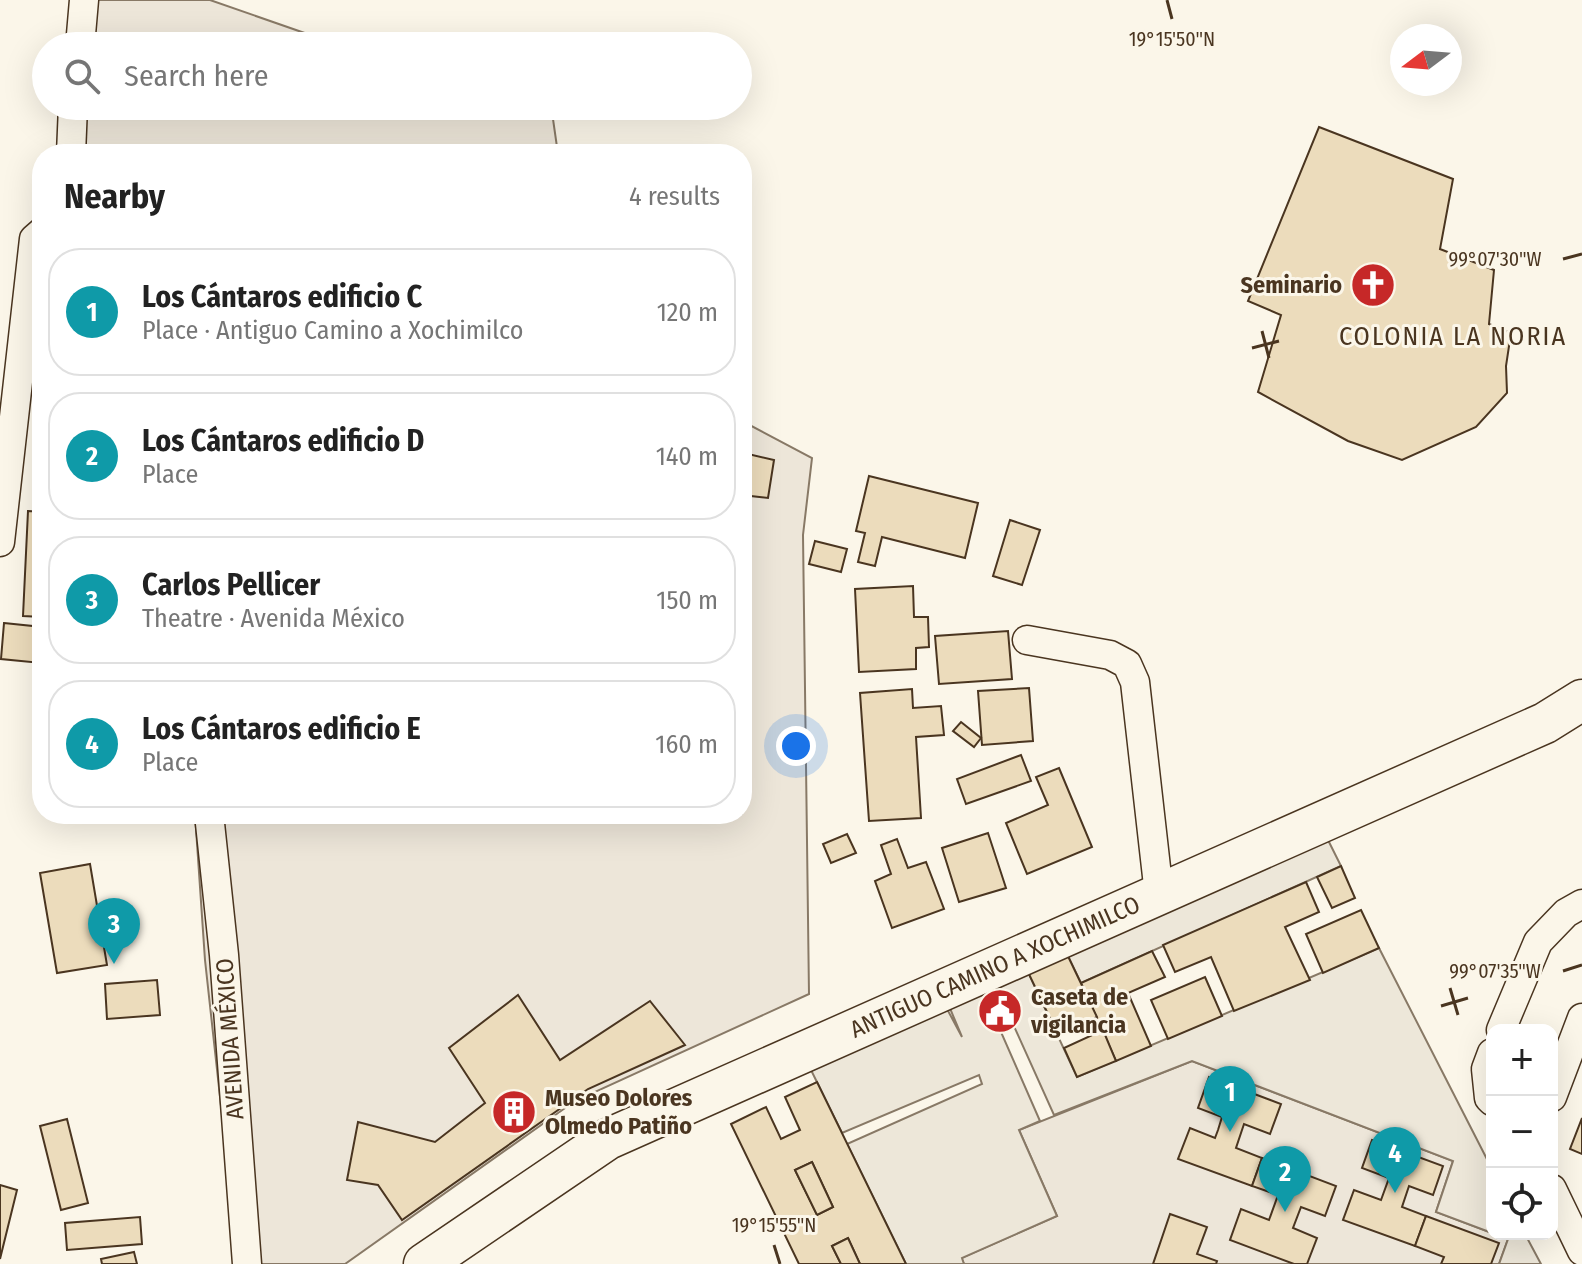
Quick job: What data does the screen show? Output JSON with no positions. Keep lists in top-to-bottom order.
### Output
{
  "streets": {
    "main road": ["ANTIGUO CAMINO A XOCHIMILCO"],
    "street": ["AVENIDA MÉXICO"]
  },
  "districts": ["COLONIA LA NORIA"],
  "places": {
    "church": ["Seminario"],
    "public building": ["Caseta de vigilancia"],
    "building": ["Museo Dolores Olmedo Patiño"]
  },
  "north": "left",
  "page": {
    "search": "Search here",
    "heading": ["Nearby", "4 results"],
    "list": [
      {
        "mark": "1",
        "name": "Los Cántaros edificio C",
        "note": "Place · Antiguo Camino a Xochimilco",
        "value": "120 m"
      },
      {
        "mark": "2",
        "name": "Los Cántaros edificio D",
        "note": "Place",
        "value": "140 m"
      },
      {
        "mark": "3",
        "name": "Carlos Pellicer",
        "note": "Theatre · Avenida México",
        "value": "150 m"
      },
      {
        "mark": "4",
        "name": "Los Cántaros edificio E",
        "note": "Place",
        "value": "160 m"
      }
    ],
    "pins": [
      "3",
      "1",
      "4",
      "2"
    ],
    "map_buttons": ["+", "−"]
  },
  "coordinates": [
    "19°15'50\"N",
    "99°07'30\"W",
    "99°07'35\"W",
    "19°15'55\"N"
  ]
}
